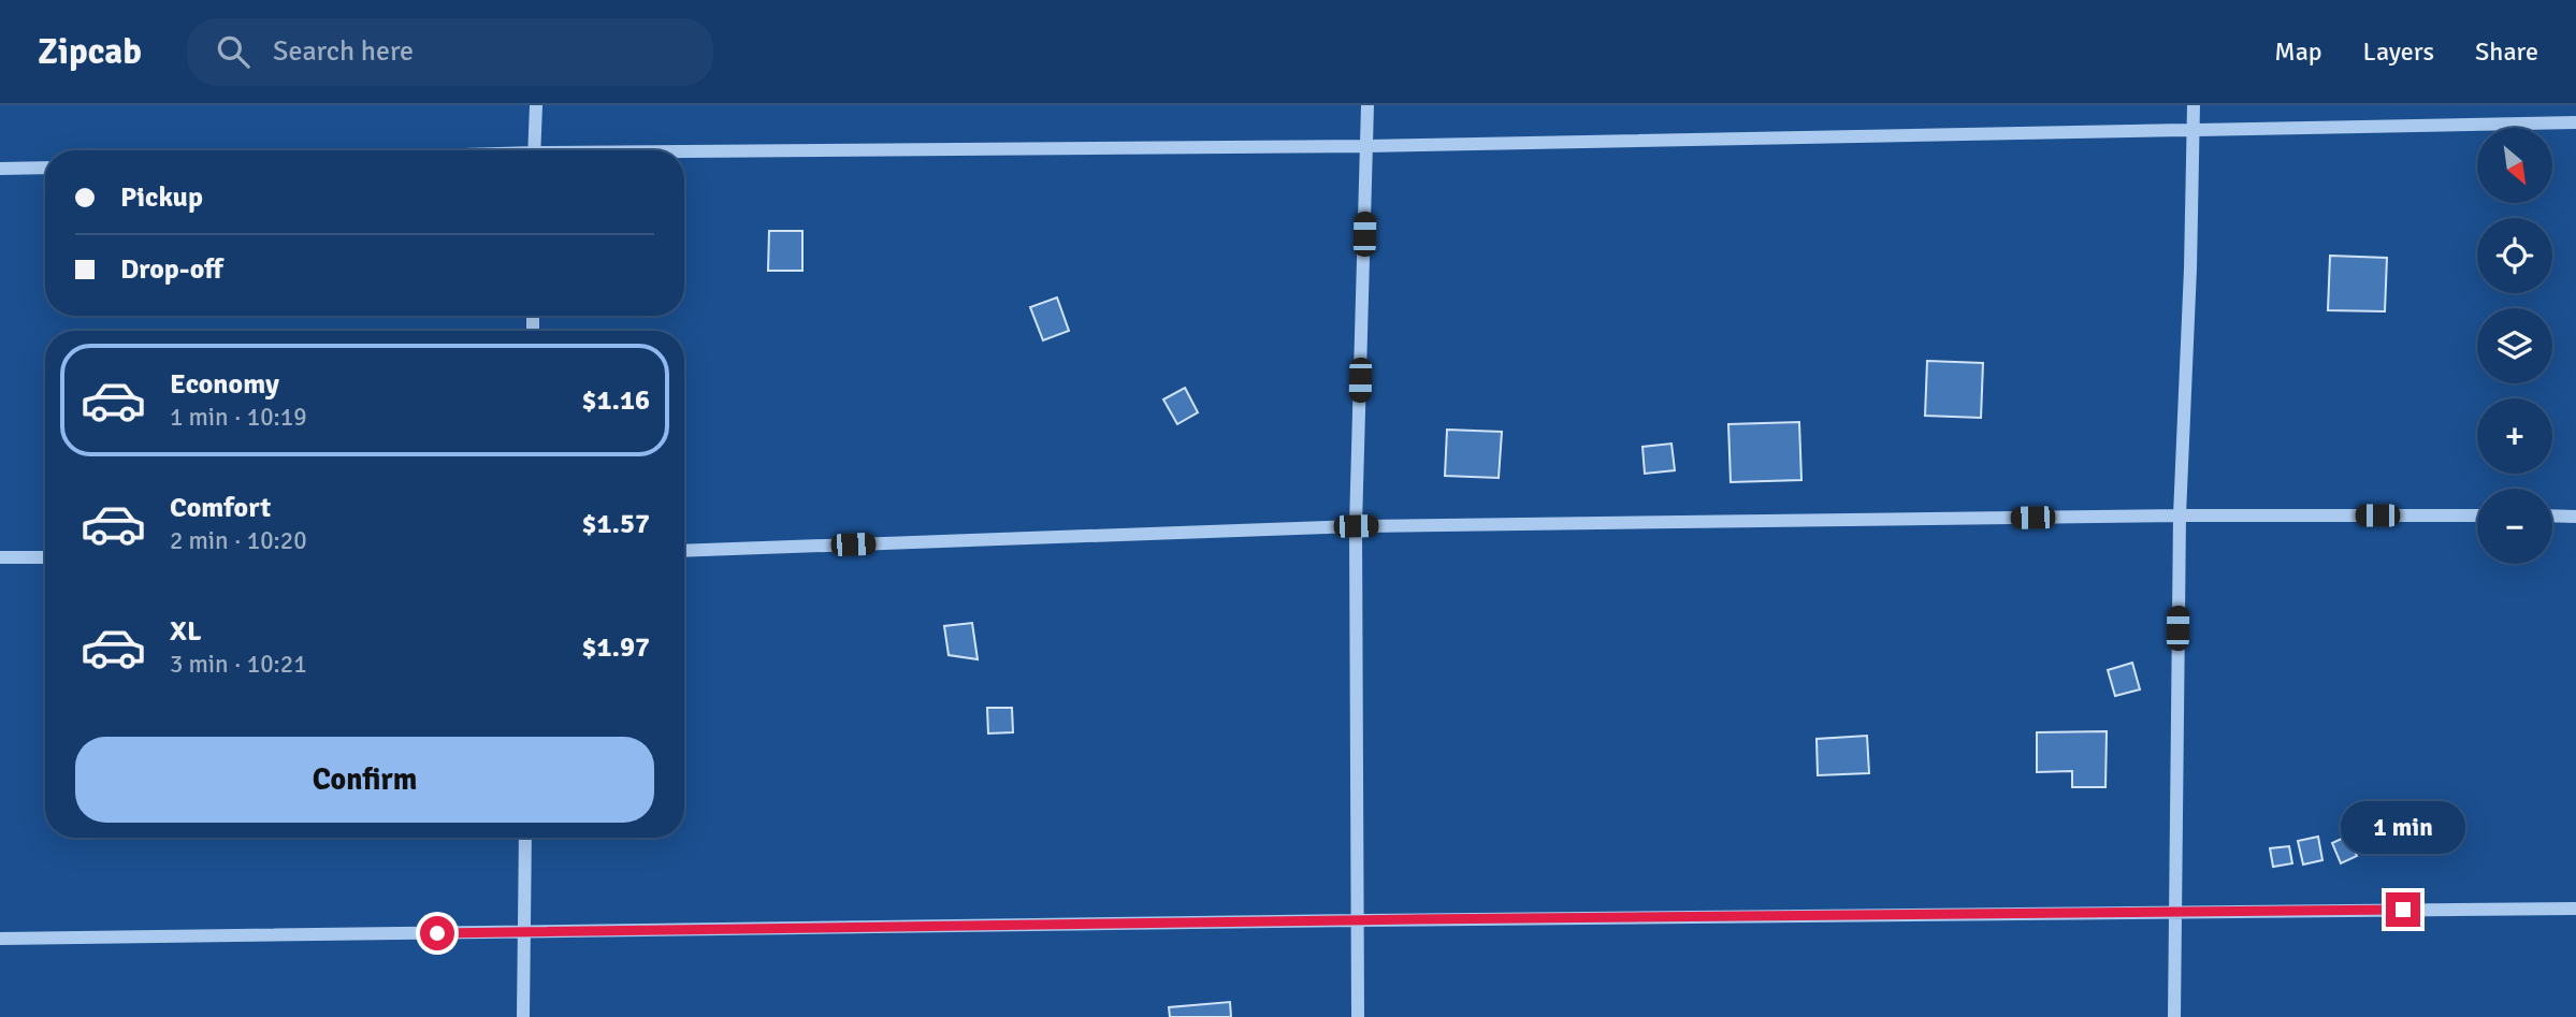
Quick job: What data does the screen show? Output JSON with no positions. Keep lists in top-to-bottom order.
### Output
{
  "north": "bottom right",
  "page": {
    "header": "Zipcab",
    "search": "Search here",
    "nav": ["Map", "Layers", "Share"],
    "map_buttons": ["+", "−"],
    "banner": ["Pickup", "Drop-off"],
    "list": [
      {
        "name": "Economy",
        "note": "1 min · 10:19",
        "value": "$1.16"
      },
      {
        "name": "Comfort",
        "note": "2 min · 10:20",
        "value": "$1.57"
      },
      {
        "name": "XL",
        "note": "3 min · 10:21",
        "value": "$1.97"
      }
    ],
    "buttons": "Confirm",
    "bubble": "1 min"
  }
}
